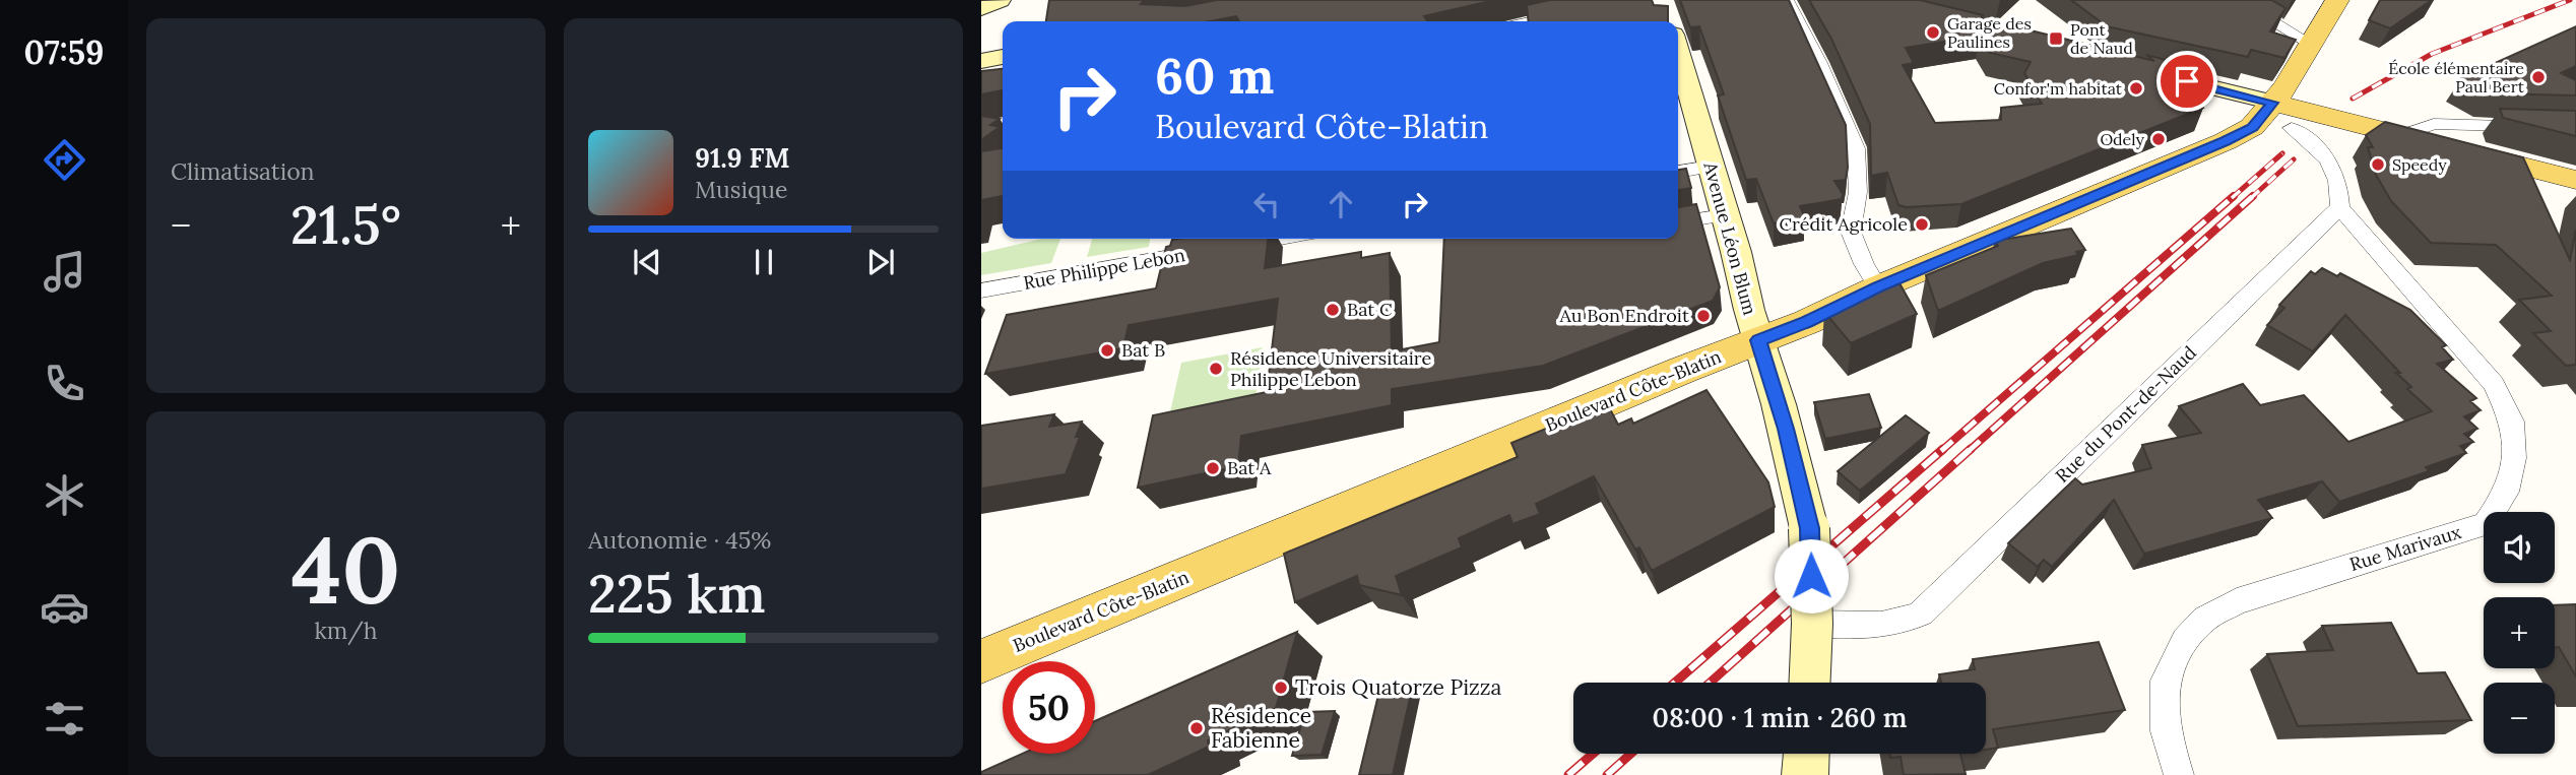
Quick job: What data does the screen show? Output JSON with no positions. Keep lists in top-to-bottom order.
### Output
{
  "streets": {
    "main road": ["Avenue Léon Blum", "Boulevard Côte-Blatin"],
    "street": ["Rue Philippe Lebon", "Rue du Pont-de-Naud", "Rue Marivaux"]
  },
  "crossings": [
    ["Avenue Léon Blum", "Boulevard Côte-Blatin"],
    ["Avenue Léon Blum", "Rue du Pont-de-Naud"],
    ["Rue du Pont-de-Naud", "Rue Marivaux"]
  ],
  "places": {
    "other": [
      "Garage des Paulines",
      "École élémentaire Paul Bert",
      "Confor'm habitat",
      "Odely",
      "Speedy",
      "Crédit Agricole",
      "Bat C",
      "Au Bon Endroit",
      "Bat B",
      "Résidence Universitaire Philippe Lebon",
      "Bat A",
      "Trois Quatorze Pizza",
      "Résidence Fabienne"
    ],
    "transit": ["Pont de Naud"]
  },
  "page": {
    "tabs": "07:59",
    "tile": [
      "Climatisation",
      ["40", "km/h"],
      ["Autonomie · 45%", "225 km"]
    ],
    "turn": ["60 m", "Boulevard Côte-Blatin"],
    "song": ["91.9 FM", "Musique"],
    "heat": ["−", "21.5°", "+"],
    "map_buttons": ["+", "−"],
    "limit": "50",
    "trip": "08:00 · 1 min · 260 m"
  }
}
